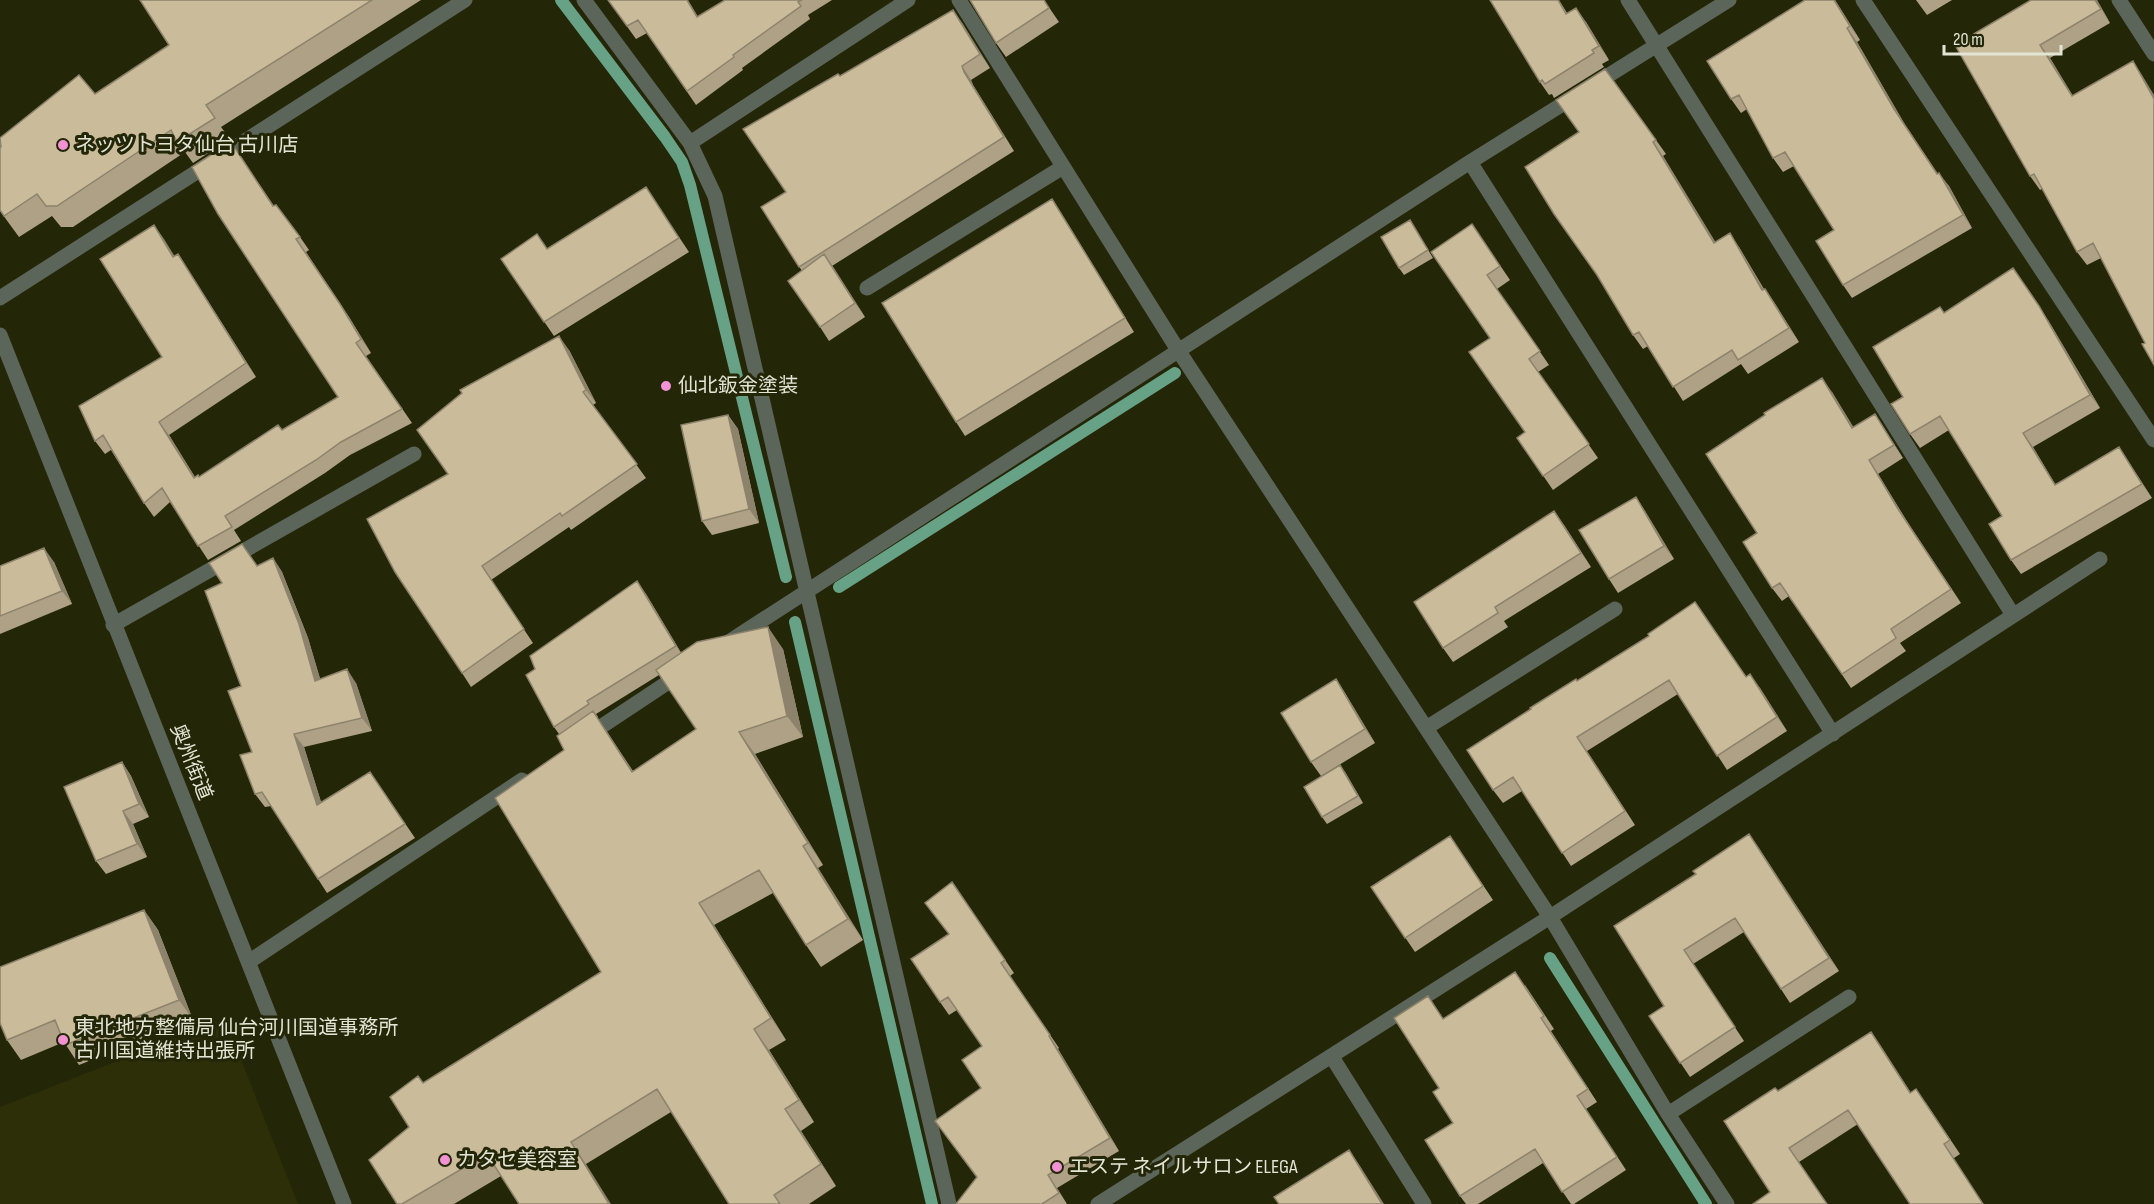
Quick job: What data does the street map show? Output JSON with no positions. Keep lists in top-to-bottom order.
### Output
{
  "streets": {
    "street": ["奥州街道"]
  },
  "places": [
    "ネッツトヨタ仙台 古川店",
    "仙北鈑金塗装",
    "東北地方整備局 仙台河川国道事務所 古川国道維持出張所",
    "カタセ美容室",
    "エステ ネイルサロン ELEGA"
  ],
  "scale_bar": "20 m"
}
